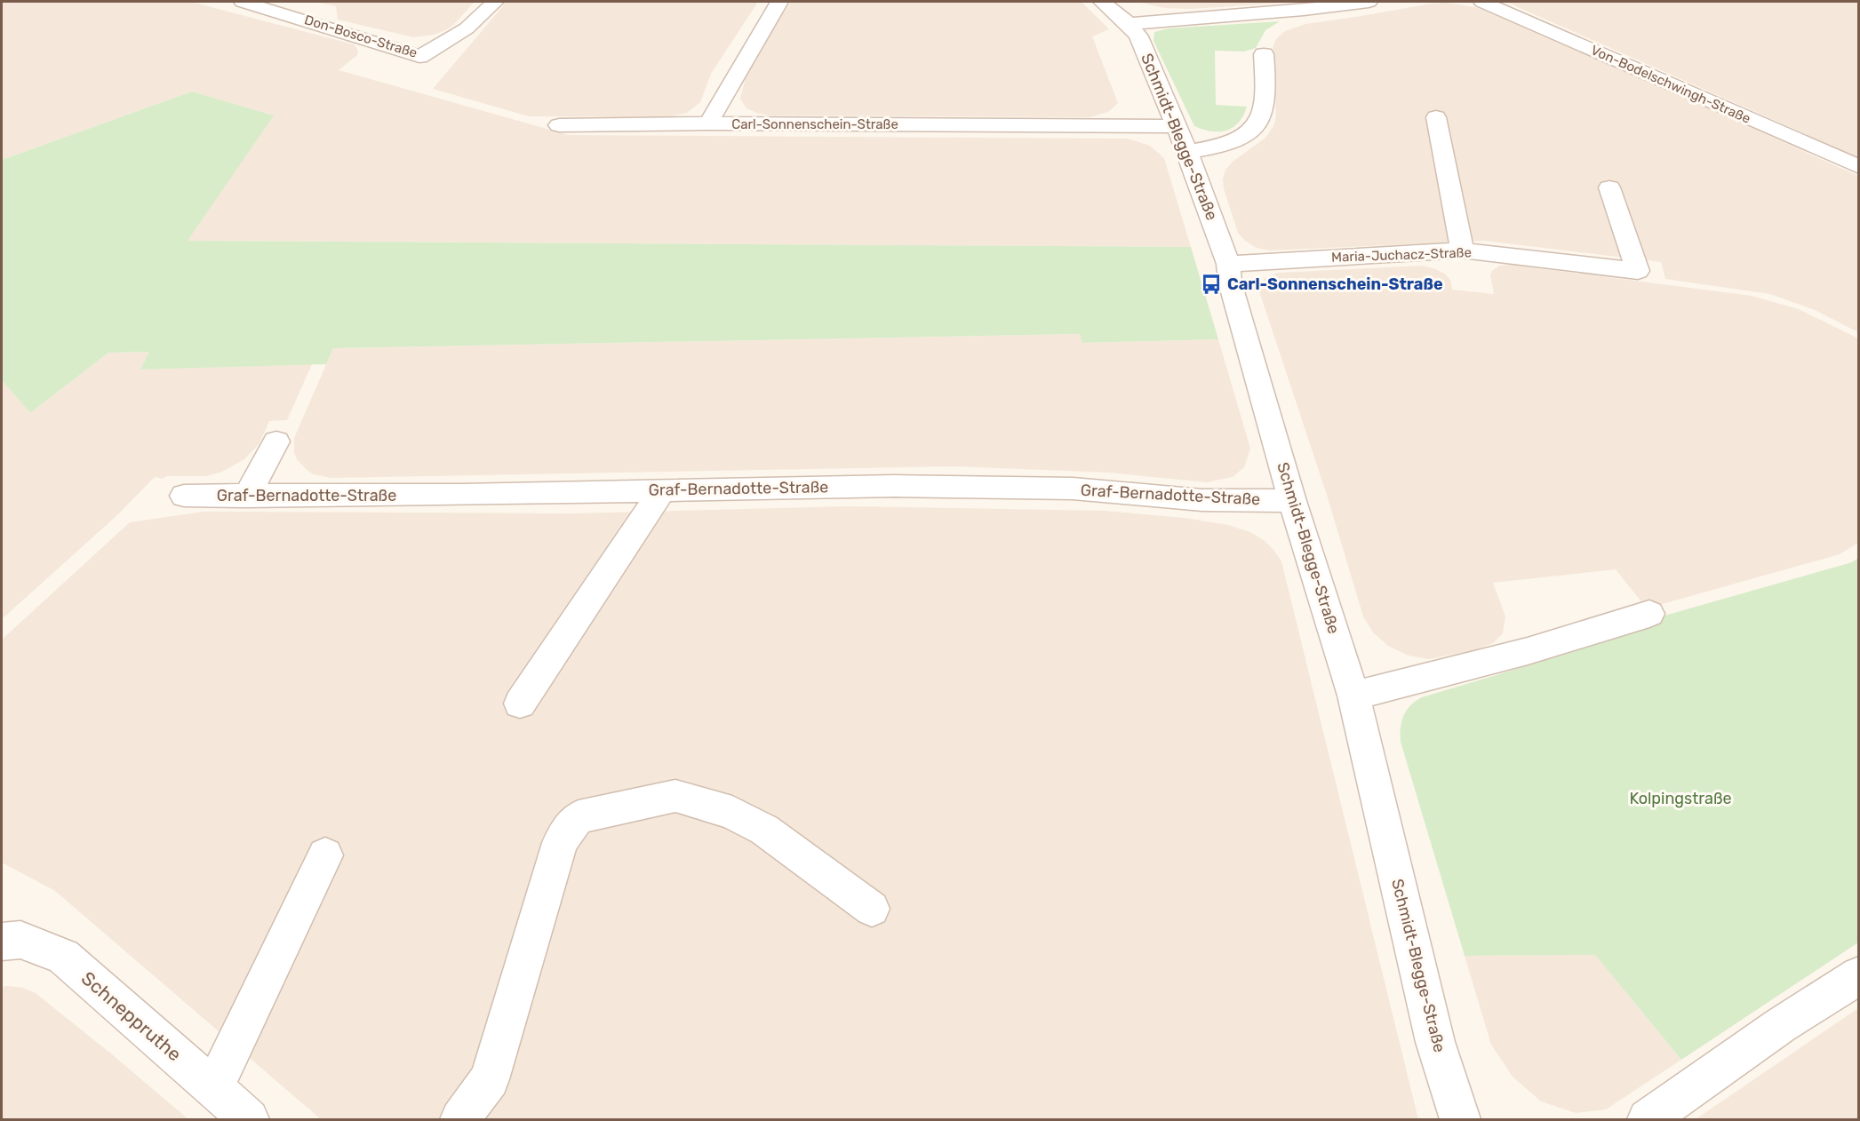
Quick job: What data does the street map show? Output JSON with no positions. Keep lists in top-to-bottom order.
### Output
{
  "streets": {
    "street": [
      "Don-Bosco-Straße",
      "Von-Bodelschwingh-Straße",
      "Carl-Sonnenschein-Straße",
      "Schmidt-Blegge-Straße",
      "Maria-Juchacz-Straße",
      "Graf-Bernadotte-Straße",
      "Schneppruthe"
    ]
  },
  "crossings": [
    ["Carl-Sonnenschein-Straße", "Schmidt-Blegge-Straße"],
    ["Schmidt-Blegge-Straße", "Maria-Juchacz-Straße"],
    ["Schmidt-Blegge-Straße", "Graf-Bernadotte-Straße"]
  ],
  "parks": ["Kolpingstraße"],
  "places": {
    "bus stop": ["Carl-Sonnenschein-Straße"]
  }
}
